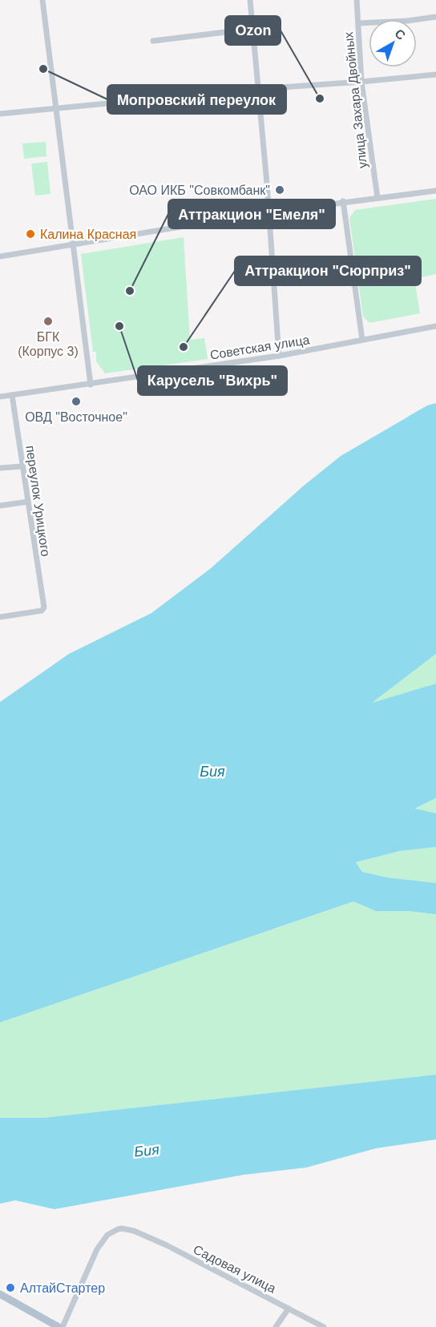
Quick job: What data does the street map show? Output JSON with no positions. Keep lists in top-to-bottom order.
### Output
{
  "streets": {
    "street": [
      "улица Захара Двойных",
      "Советская улица",
      "переулок Урицкого",
      "Садовая улица"
    ]
  },
  "crossings": [
    ["Советская улица", "переулок Урицкого"]
  ],
  "water": ["Бия"],
  "places": [
    "Мопровский переулок",
    "Ozon",
    "ОАО ИКБ \"Совкомбанк\"",
    "Калина Красная",
    "Аттракцион \"Емеля\"",
    "БГК (Корпус 3)",
    "Карусель \"Вихрь\"",
    "Аттракцион \"Сюрприз\"",
    "ОВД \"Восточное\"",
    "АлтайСтартер"
  ],
  "north": "top right"
}
